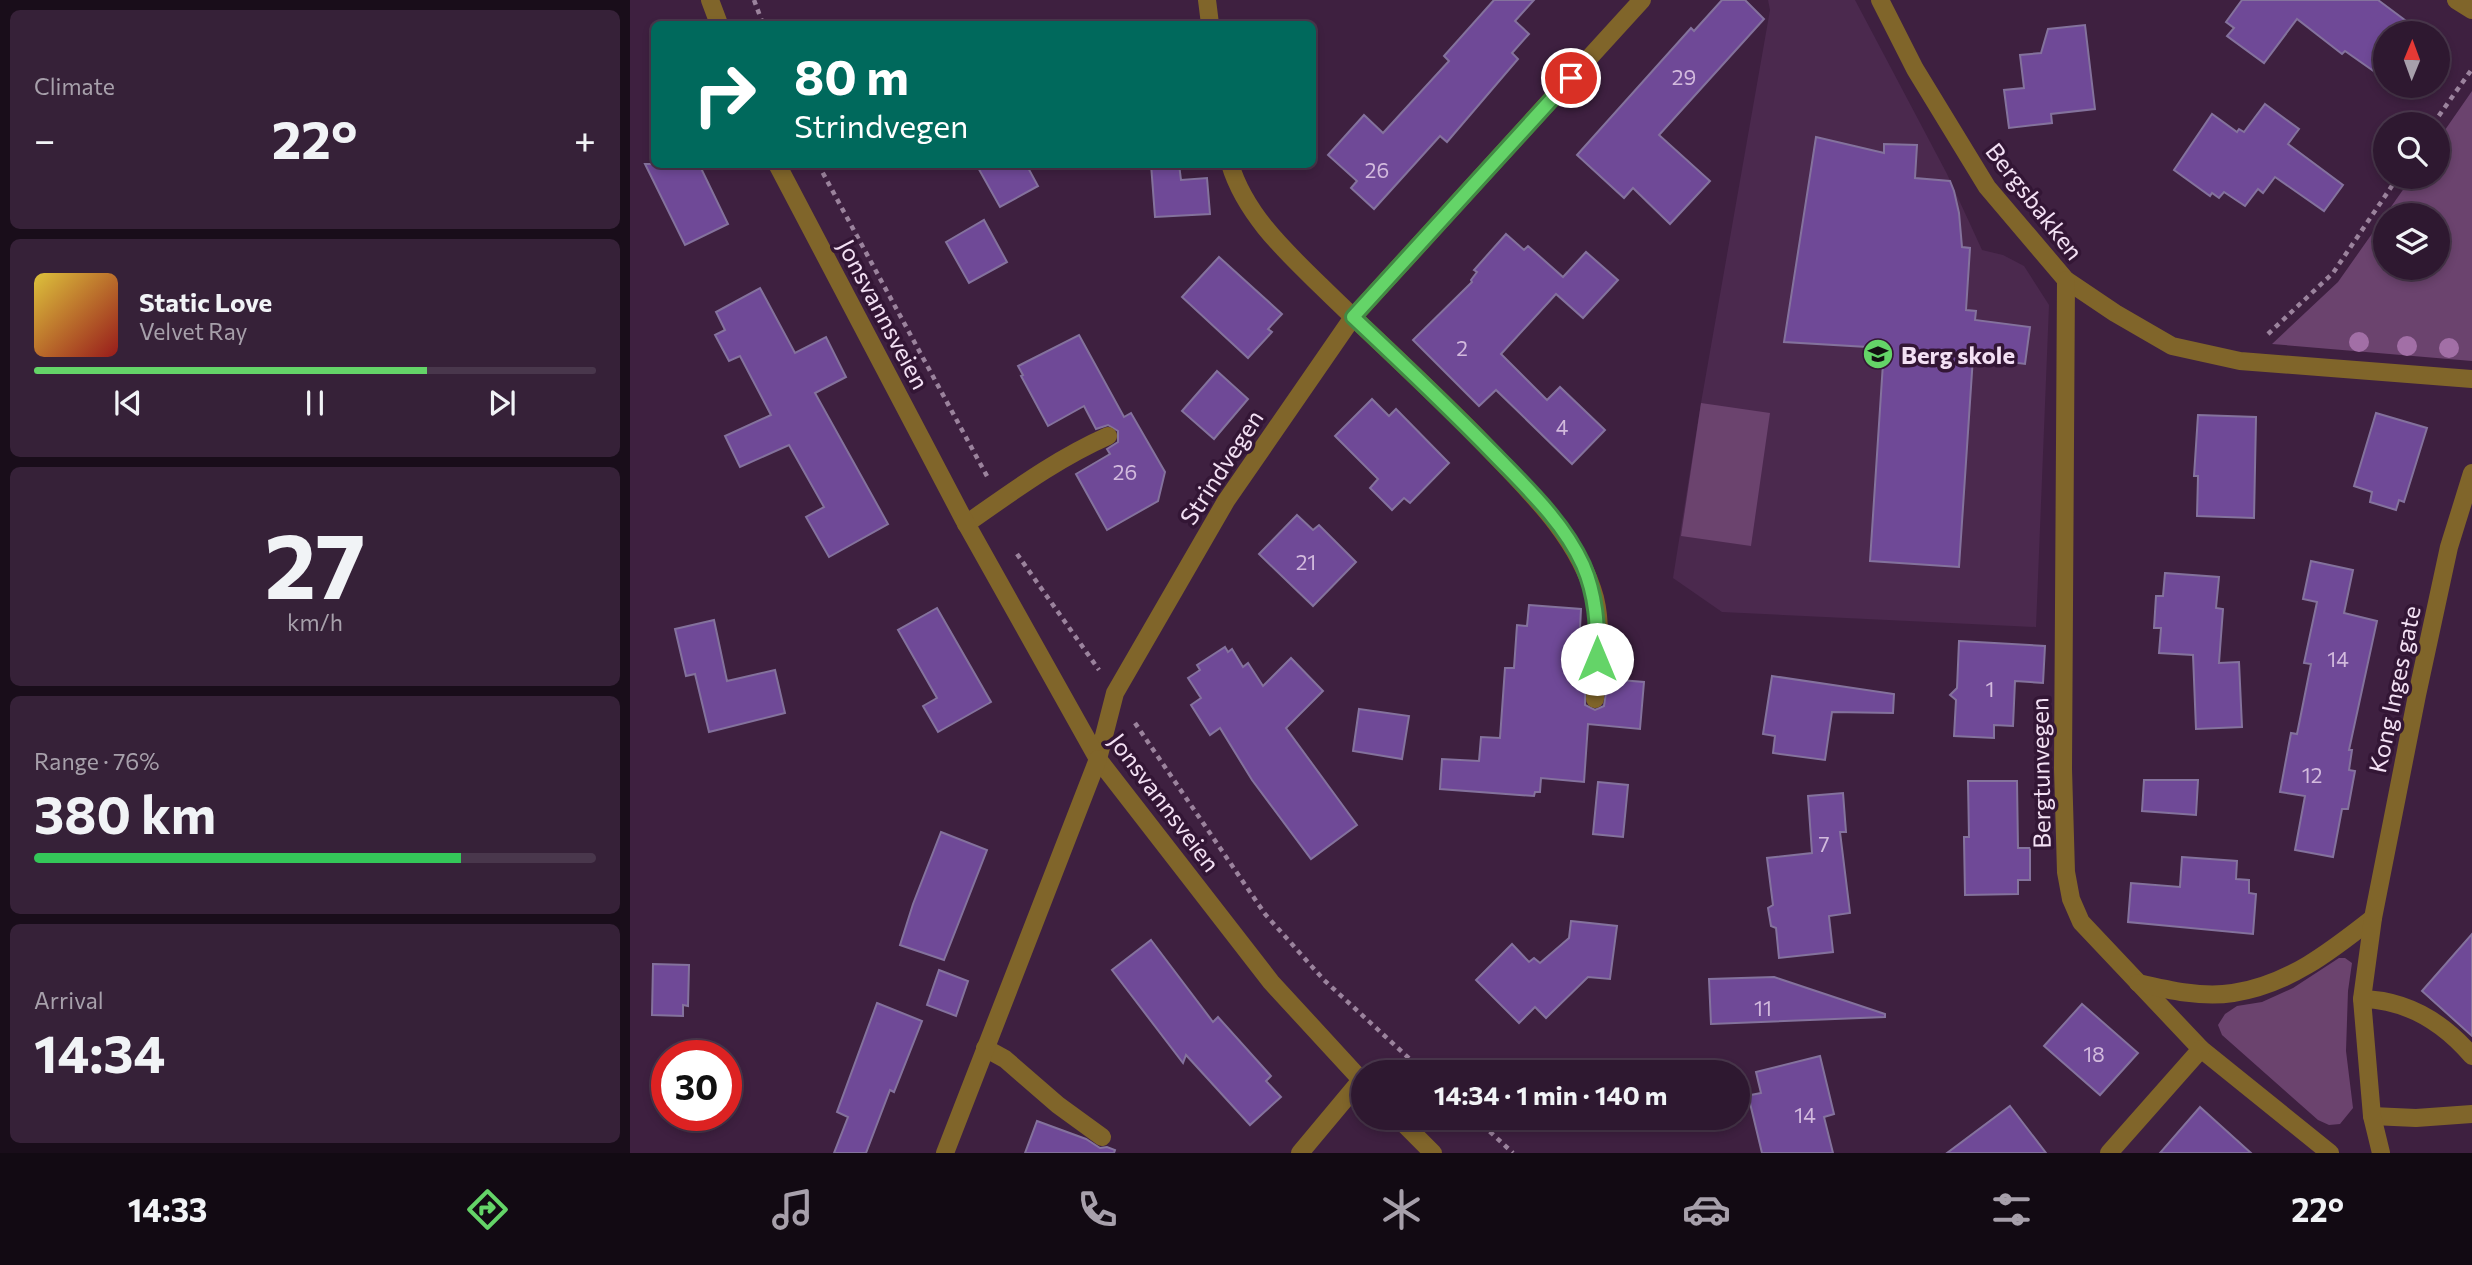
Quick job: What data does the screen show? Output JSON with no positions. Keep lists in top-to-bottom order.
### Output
{
  "streets": {
    "street": [
      "Bergsbakken",
      "Jonsvannsveien",
      "Strindvegen",
      "Kong Inges gate",
      "Bergtunvegen"
    ]
  },
  "crossings": [
    ["Bergsbakken", "Bergtunvegen"],
    ["Jonsvannsveien", "Strindvegen"]
  ],
  "places": {
    "school or university": ["Berg skole"]
  },
  "house_numbers": [
    "29",
    "26",
    "2",
    "4",
    "26",
    "21",
    "14",
    "1",
    "12",
    "7",
    "11",
    "18",
    "14"
  ],
  "north": "top",
  "page": {
    "tile": [
      "Climate",
      ["27", "km/h"],
      ["Range · 76%", "380 km"],
      ["Arrival", "14:34"]
    ],
    "turn": ["80 m", "Strindvegen"],
    "heat": ["−", "22°", "+"],
    "song": ["Static Love", "Velvet Ray"],
    "limit": "30",
    "trip": "14:34 · 1 min · 140 m",
    "tabs": ["14:33", "22°"]
  }
}
